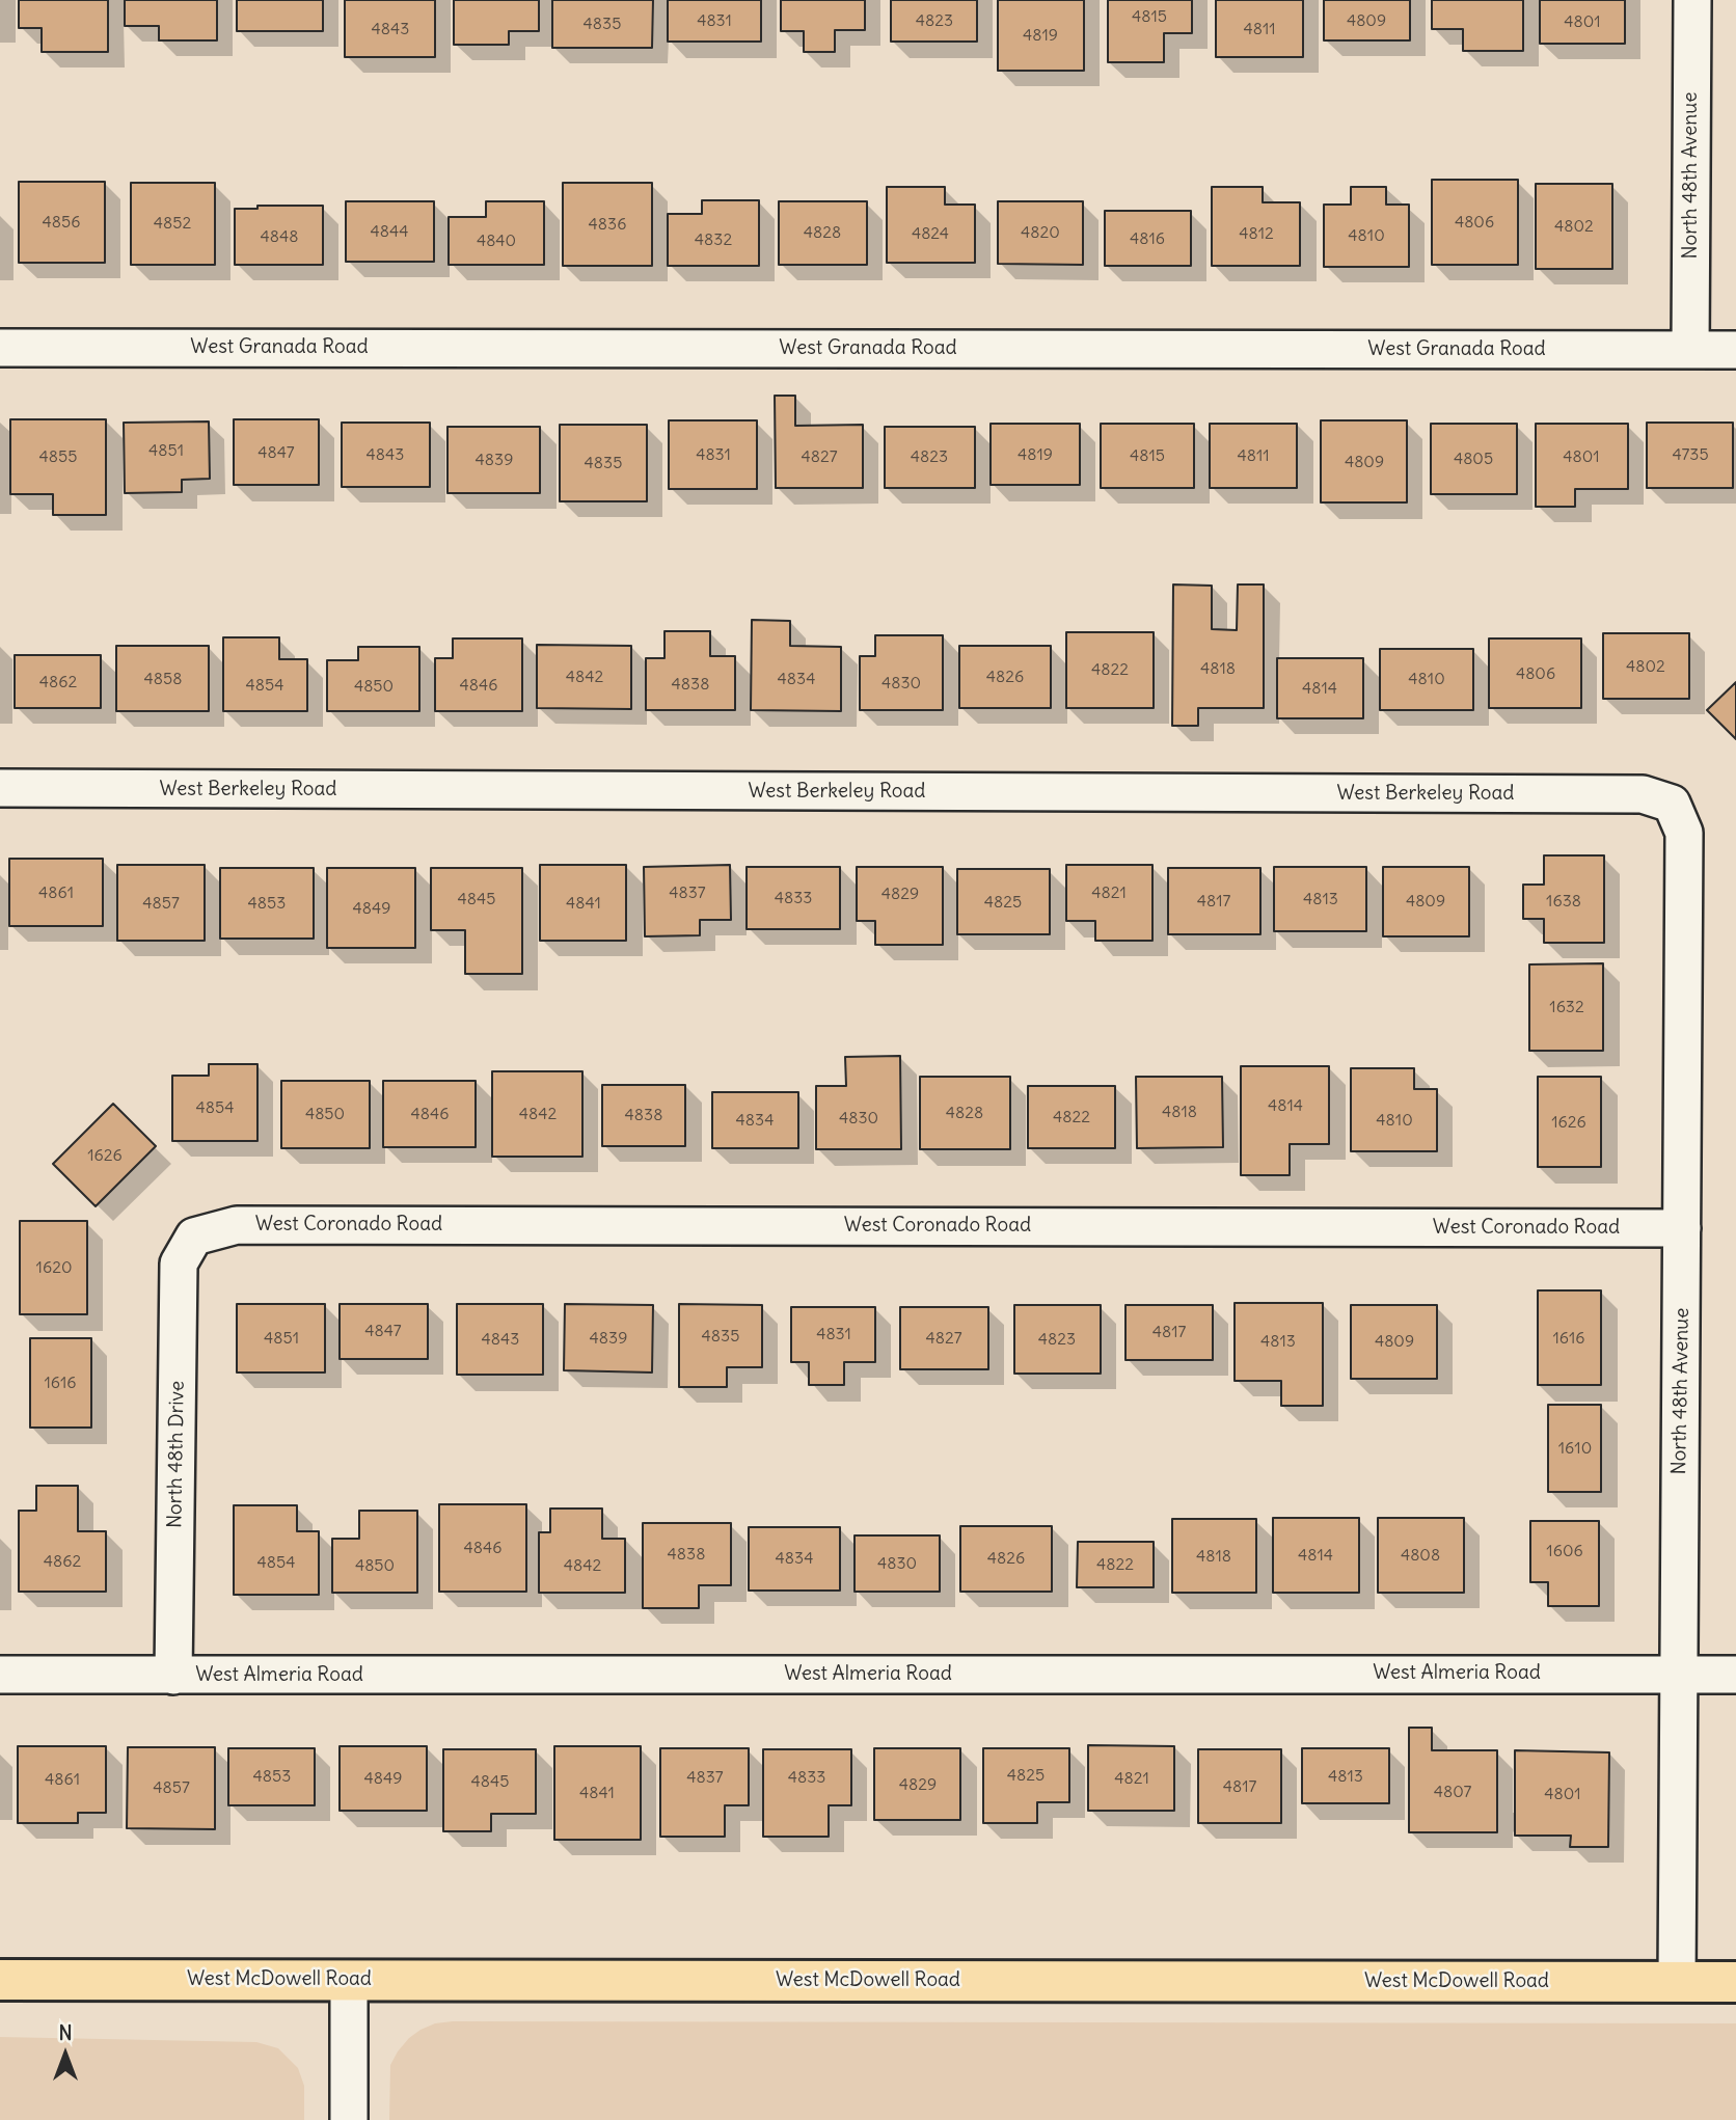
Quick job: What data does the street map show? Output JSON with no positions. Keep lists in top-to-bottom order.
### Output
{
  "streets": {
    "main road": ["West McDowell Road"],
    "street": [
      "North 48th Avenue",
      "West Granada Road",
      "West Berkeley Road",
      "West Coronado Road",
      "North 48th Drive",
      "West Almeria Road"
    ]
  },
  "crossings": [
    ["North 48th Avenue", "West Granada Road"],
    ["North 48th Avenue", "West Berkeley Road"],
    ["North 48th Avenue", "West Coronado Road"],
    ["North 48th Avenue", "West Almeria Road"],
    ["North 48th Avenue", "West McDowell Road"],
    ["West Coronado Road", "North 48th Drive"],
    ["North 48th Drive", "West Almeria Road"]
  ],
  "house_numbers": [
    "4815",
    "4831",
    "4823",
    "4809",
    "4801",
    "4835",
    "4843",
    "4811",
    "4819",
    "4856",
    "4806",
    "4852",
    "4836",
    "4802",
    "4844",
    "4828",
    "4820",
    "4824",
    "4812",
    "4810",
    "4848",
    "4816",
    "4832",
    "4840",
    "4851",
    "4847",
    "4843",
    "4831",
    "4819",
    "4735",
    "4815",
    "4811",
    "4855",
    "4827",
    "4823",
    "4801",
    "4805",
    "4839",
    "4809",
    "4835",
    "4802",
    "4818",
    "4822",
    "4806",
    "4842",
    "4826",
    "4858",
    "4834",
    "4810",
    "4862",
    "4830",
    "4838",
    "4854",
    "4846",
    "4850",
    "4814",
    "4861",
    "4837",
    "4821",
    "4829",
    "4833",
    "4845",
    "4813",
    "4817",
    "4809",
    "1638",
    "4825",
    "4857",
    "4853",
    "4841",
    "4849",
    "1632",
    "4814",
    "4854",
    "4818",
    "4828",
    "4850",
    "4846",
    "4842",
    "4838",
    "4822",
    "4830",
    "4834",
    "4810",
    "1626",
    "1626",
    "1620",
    "4847",
    "4817",
    "4831",
    "4835",
    "4851",
    "4839",
    "4827",
    "1616",
    "4843",
    "4823",
    "4813",
    "4809",
    "1616",
    "1610",
    "4846",
    "1606",
    "4838",
    "4814",
    "4808",
    "4818",
    "4834",
    "4826",
    "4862",
    "4854",
    "4830",
    "4822",
    "4850",
    "4842",
    "4825",
    "4853",
    "4813",
    "4837",
    "4833",
    "4849",
    "4821",
    "4861",
    "4845",
    "4829",
    "4817",
    "4857",
    "4807",
    "4841",
    "4801"
  ],
  "north": "top"
}
